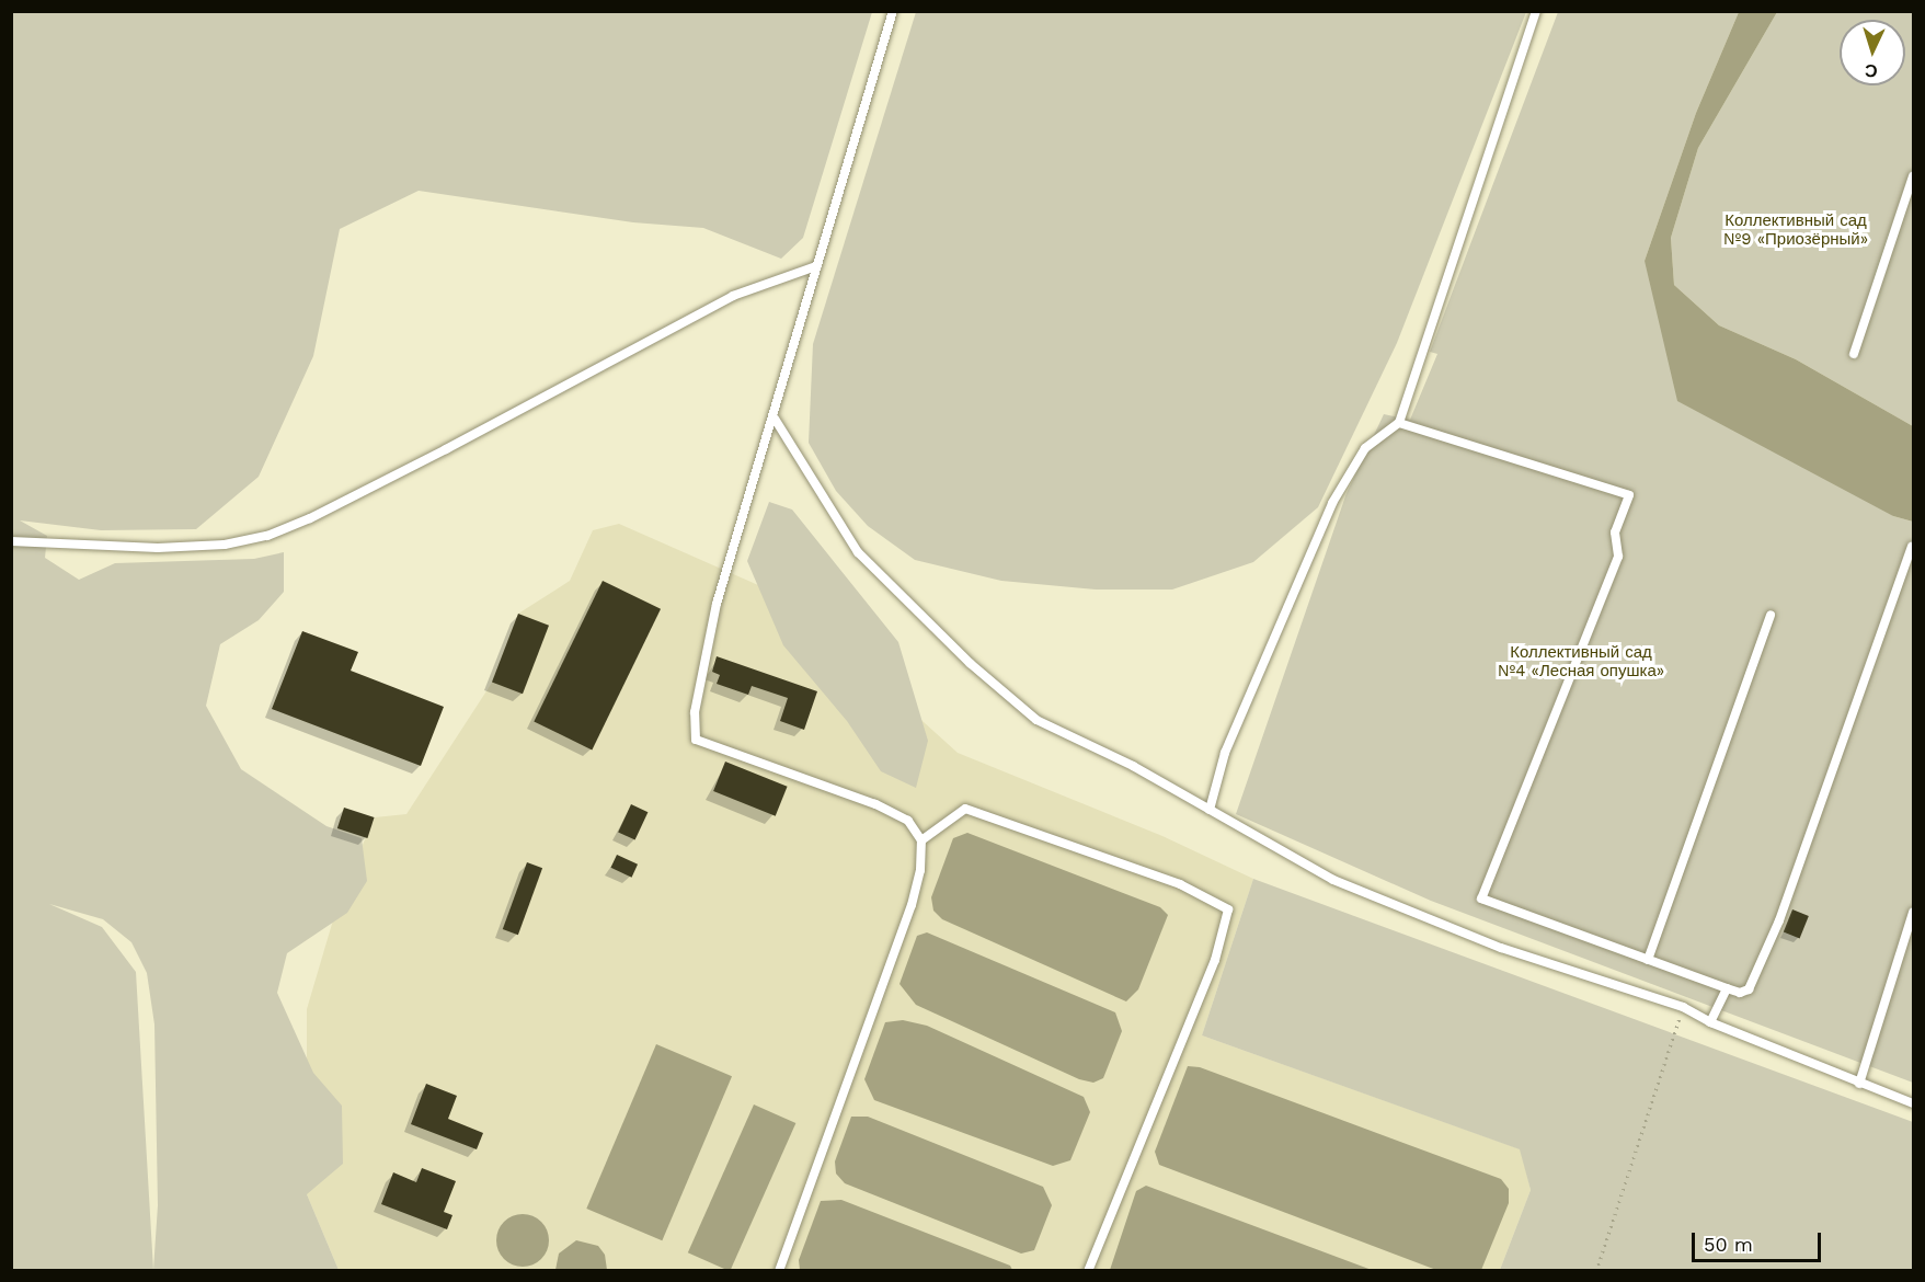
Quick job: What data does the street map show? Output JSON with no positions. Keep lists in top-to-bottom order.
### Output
{
  "parks": ["Коллективный сад №9 «Приозёрный»", "Коллективный сад №4 «Лесная опушка»"],
  "scale_bar": "50 m",
  "north": "bottom"
}
